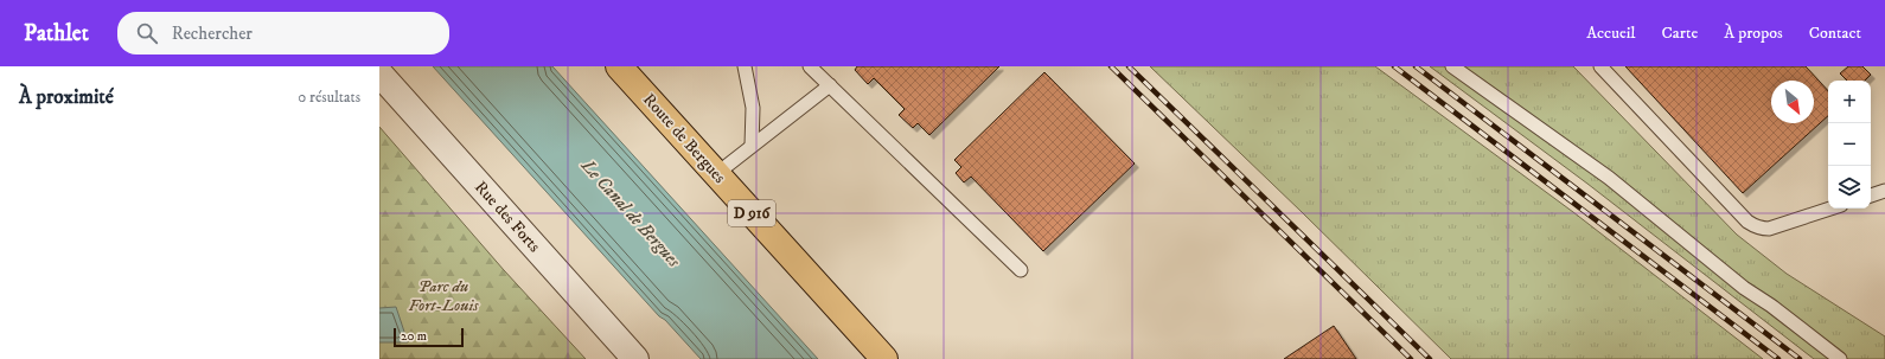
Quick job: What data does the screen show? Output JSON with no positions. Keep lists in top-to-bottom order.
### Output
{
  "streets": {
    "main road": ["Route de Bergues", "D 916"],
    "street": ["Rue des Forts"]
  },
  "water": ["Le Canal de Bergues"],
  "parks": ["Parc du Fort-Louis"],
  "scale_bar": "20 m",
  "north": "bottom right",
  "page": {
    "header": "Pathlet",
    "search": "Rechercher",
    "nav": [
      "Accueil",
      "Carte",
      "À propos",
      "Contact"
    ],
    "heading": ["À proximité", "0 résultats"],
    "map_buttons": ["+", "−"],
    "scale": "20 m"
  }
}
